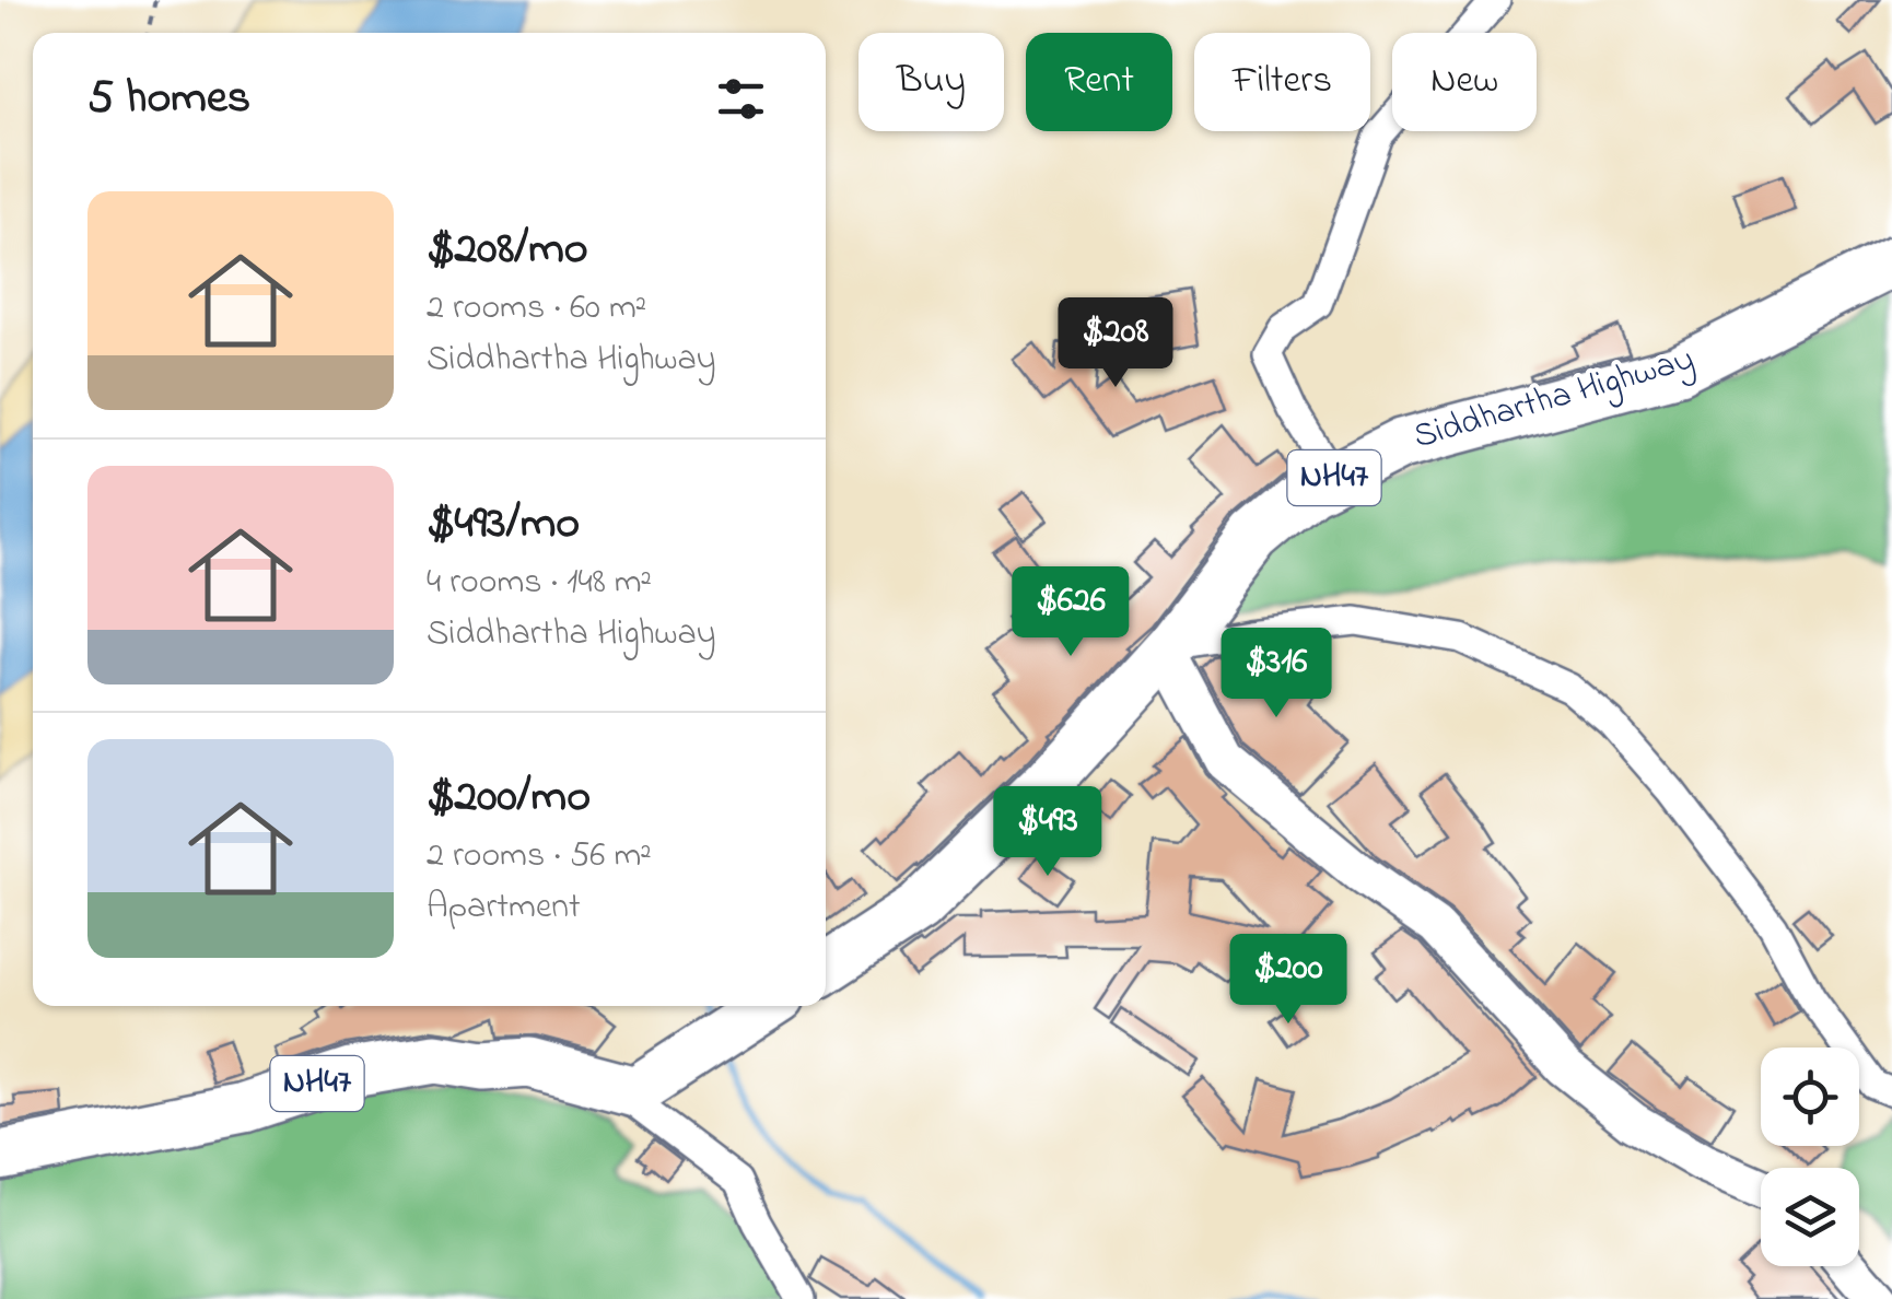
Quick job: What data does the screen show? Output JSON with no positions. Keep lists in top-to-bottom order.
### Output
{
  "streets": {
    "highway": ["Siddhartha Highway", "NH47"]
  },
  "page": {
    "chip": [
      "Buy",
      "Rent",
      "Filters",
      "New"
    ],
    "heading": "5 homes",
    "list": [
      {
        "name": "$208/mo",
        "note": "2 rooms · 60 m² · Siddhartha Highway"
      },
      {
        "name": "$493/mo",
        "note": "4 rooms · 148 m² · Siddhartha Highway"
      },
      {
        "name": "$200/mo",
        "note": "2 rooms · 56 m² · Apartment"
      }
    ],
    "price": [
      "$208",
      "$626",
      "$316",
      "$493",
      "$200"
    ]
  }
}
